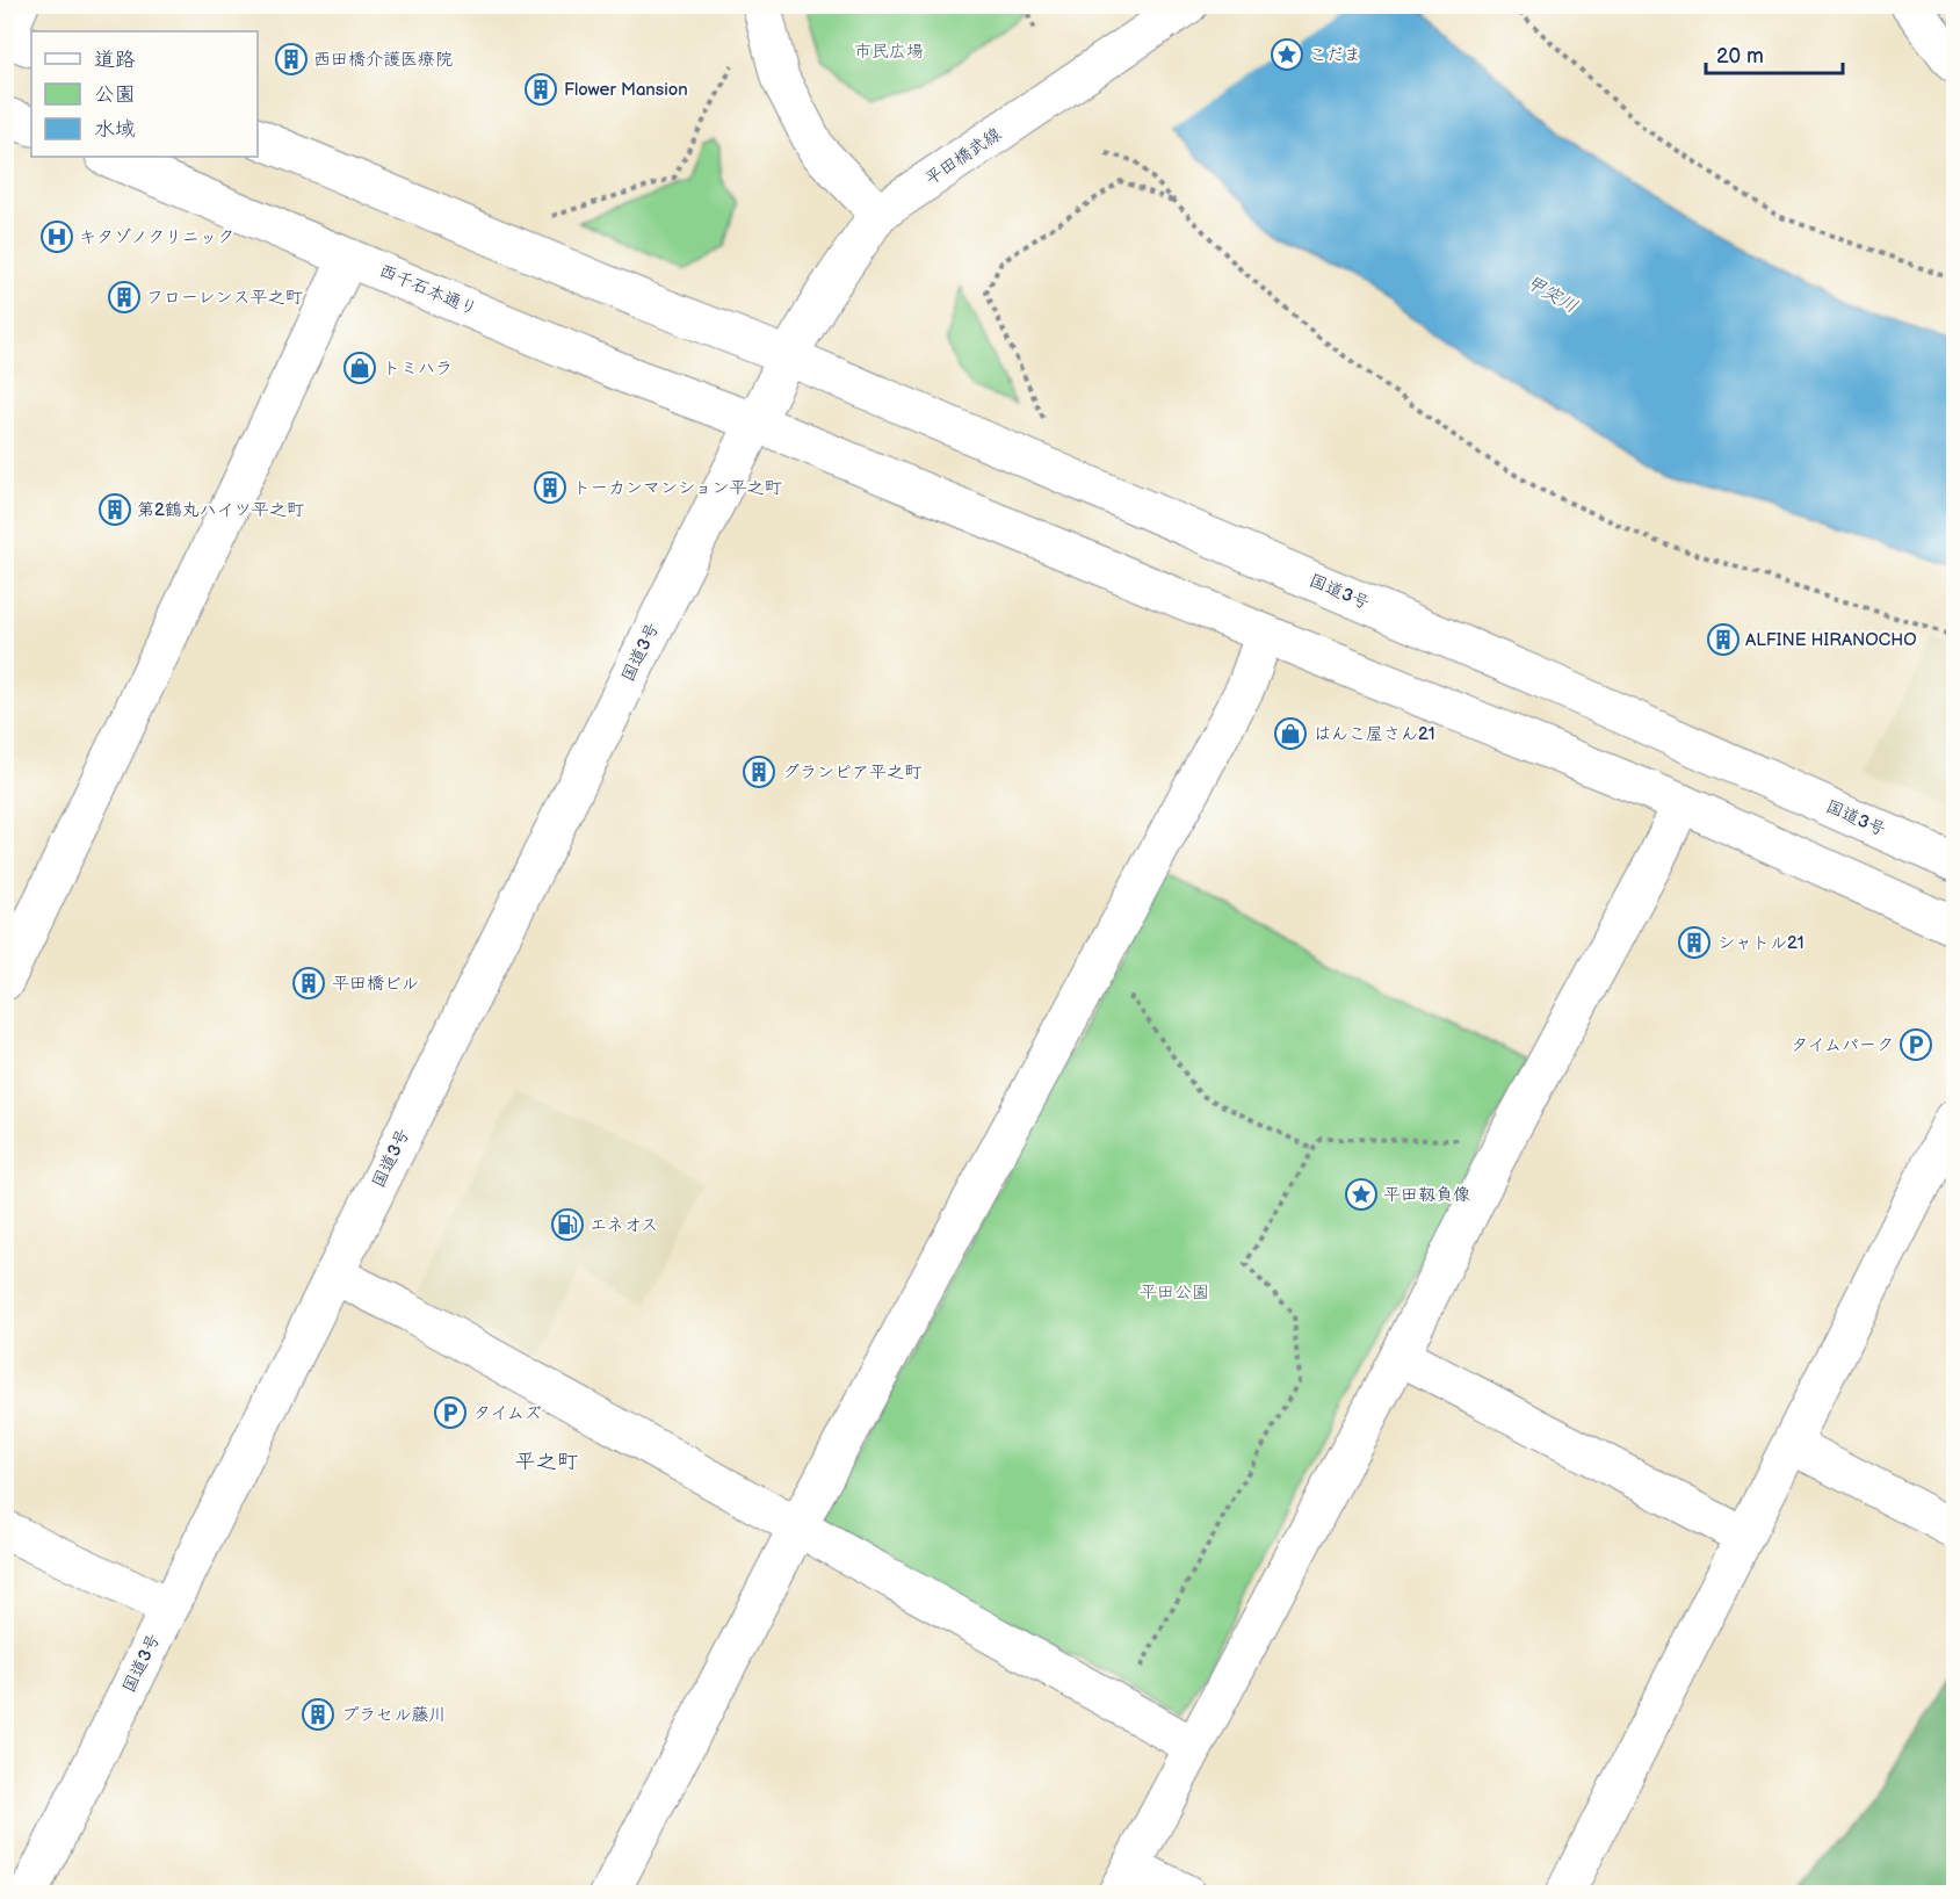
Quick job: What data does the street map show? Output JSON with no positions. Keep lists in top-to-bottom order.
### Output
{
  "streets": {
    "main road": ["平田橋武線", "西千石本通り", "国道3号"]
  },
  "crossings": [
    ["平田橋武線", "国道3号"],
    ["西千石本通り", "国道3号"]
  ],
  "districts": ["平之町"],
  "water": ["甲突川"],
  "parks": ["市民広場", "平田公園"],
  "places": {
    "place": ["こだま", "平田靱負像"],
    "building": [
      "西田橋介護医療院",
      "Flower Mansion",
      "フローレンス平之町",
      "トーカンマンション平之町",
      "第2鶴丸ハイツ平之町",
      "ALFINE HIRANOCHO",
      "グランピア平之町",
      "シャトル21",
      "平田橋ビル",
      "プラセル藤川"
    ],
    "hospital": ["キタゾノクリニック"],
    "shop": ["トミハラ", "はんこ屋さん21"],
    "parking": ["タイムパーク", "タイムズ"],
    "fuel station": ["エネオス"]
  },
  "legend": ["道路", "公園", "水域"],
  "scale_bar": "20 m"
}
